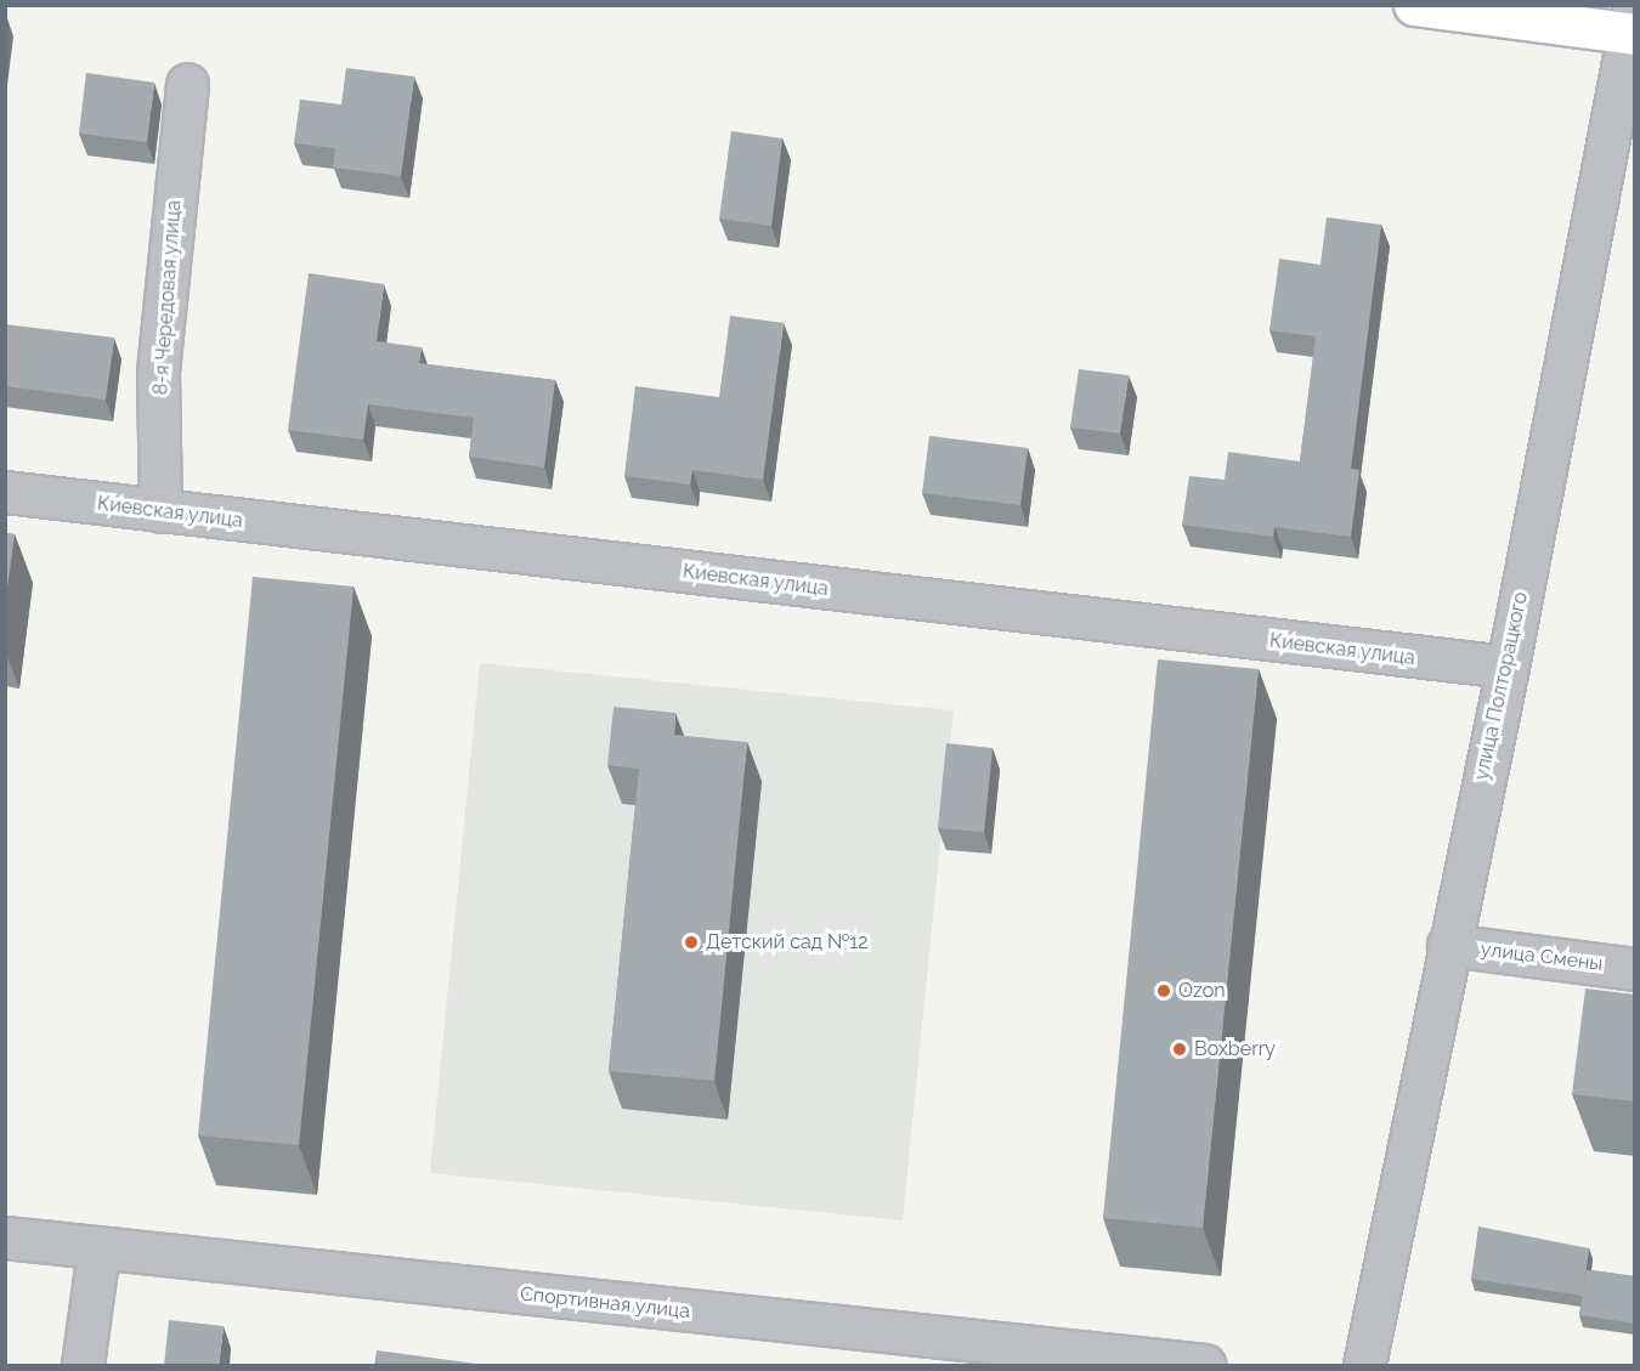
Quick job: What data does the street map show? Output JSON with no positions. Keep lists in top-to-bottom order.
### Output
{
  "streets": {
    "street": [
      "8-я Чередовая улица",
      "Киевская улица",
      "улица Полторацкого",
      "улица Смены",
      "Спортивная улица"
    ]
  },
  "crossings": [
    ["8-я Чередовая улица", "Киевская улица"],
    ["Киевская улица", "улица Полторацкого"],
    ["улица Полторацкого", "улица Смены"]
  ],
  "places": ["Детский сад №12", "Ozon", "Boxberry"]
}
